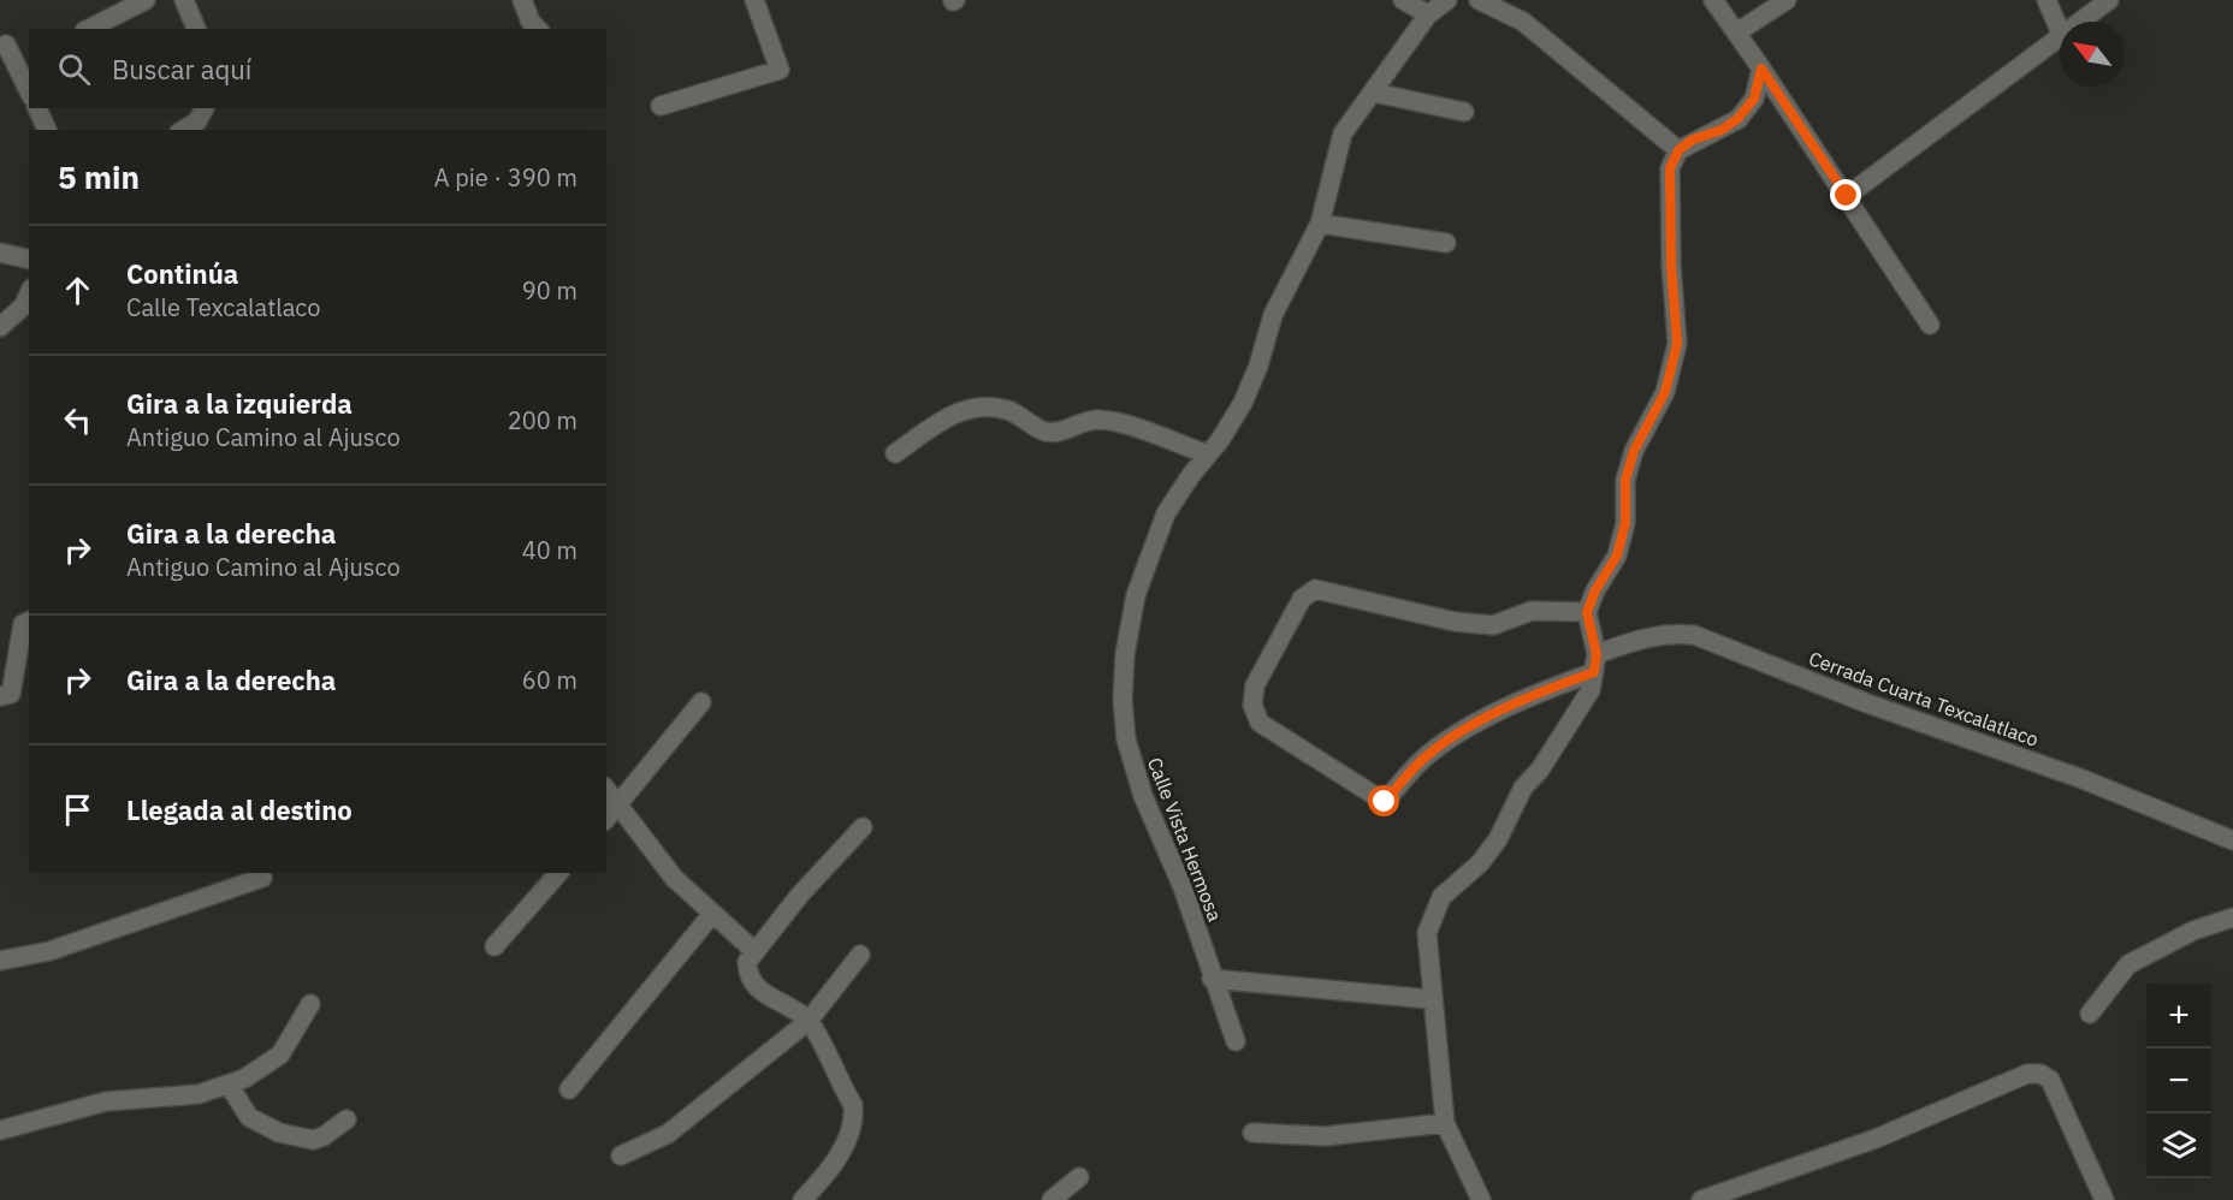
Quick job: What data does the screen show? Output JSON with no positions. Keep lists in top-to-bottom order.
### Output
{
  "streets": {
    "street": ["Cerrada Cuarta Texcalatlaco", "Calle Vista Hermosa"]
  },
  "north": "top left",
  "page": {
    "search": "Buscar aquí",
    "heading": ["5 min", "A pie · 390 m"],
    "list": [
      ["Continúa", "Calle Texcalatlaco", "90 m"],
      ["Gira a la izquierda", "Antiguo Camino al Ajusco", "200 m"],
      ["Gira a la derecha", "Antiguo Camino al Ajusco", "40 m"],
      ["Gira a la derecha", "60 m"],
      "Llegada al destino"
    ],
    "map_buttons": ["+", "−"]
  }
}
